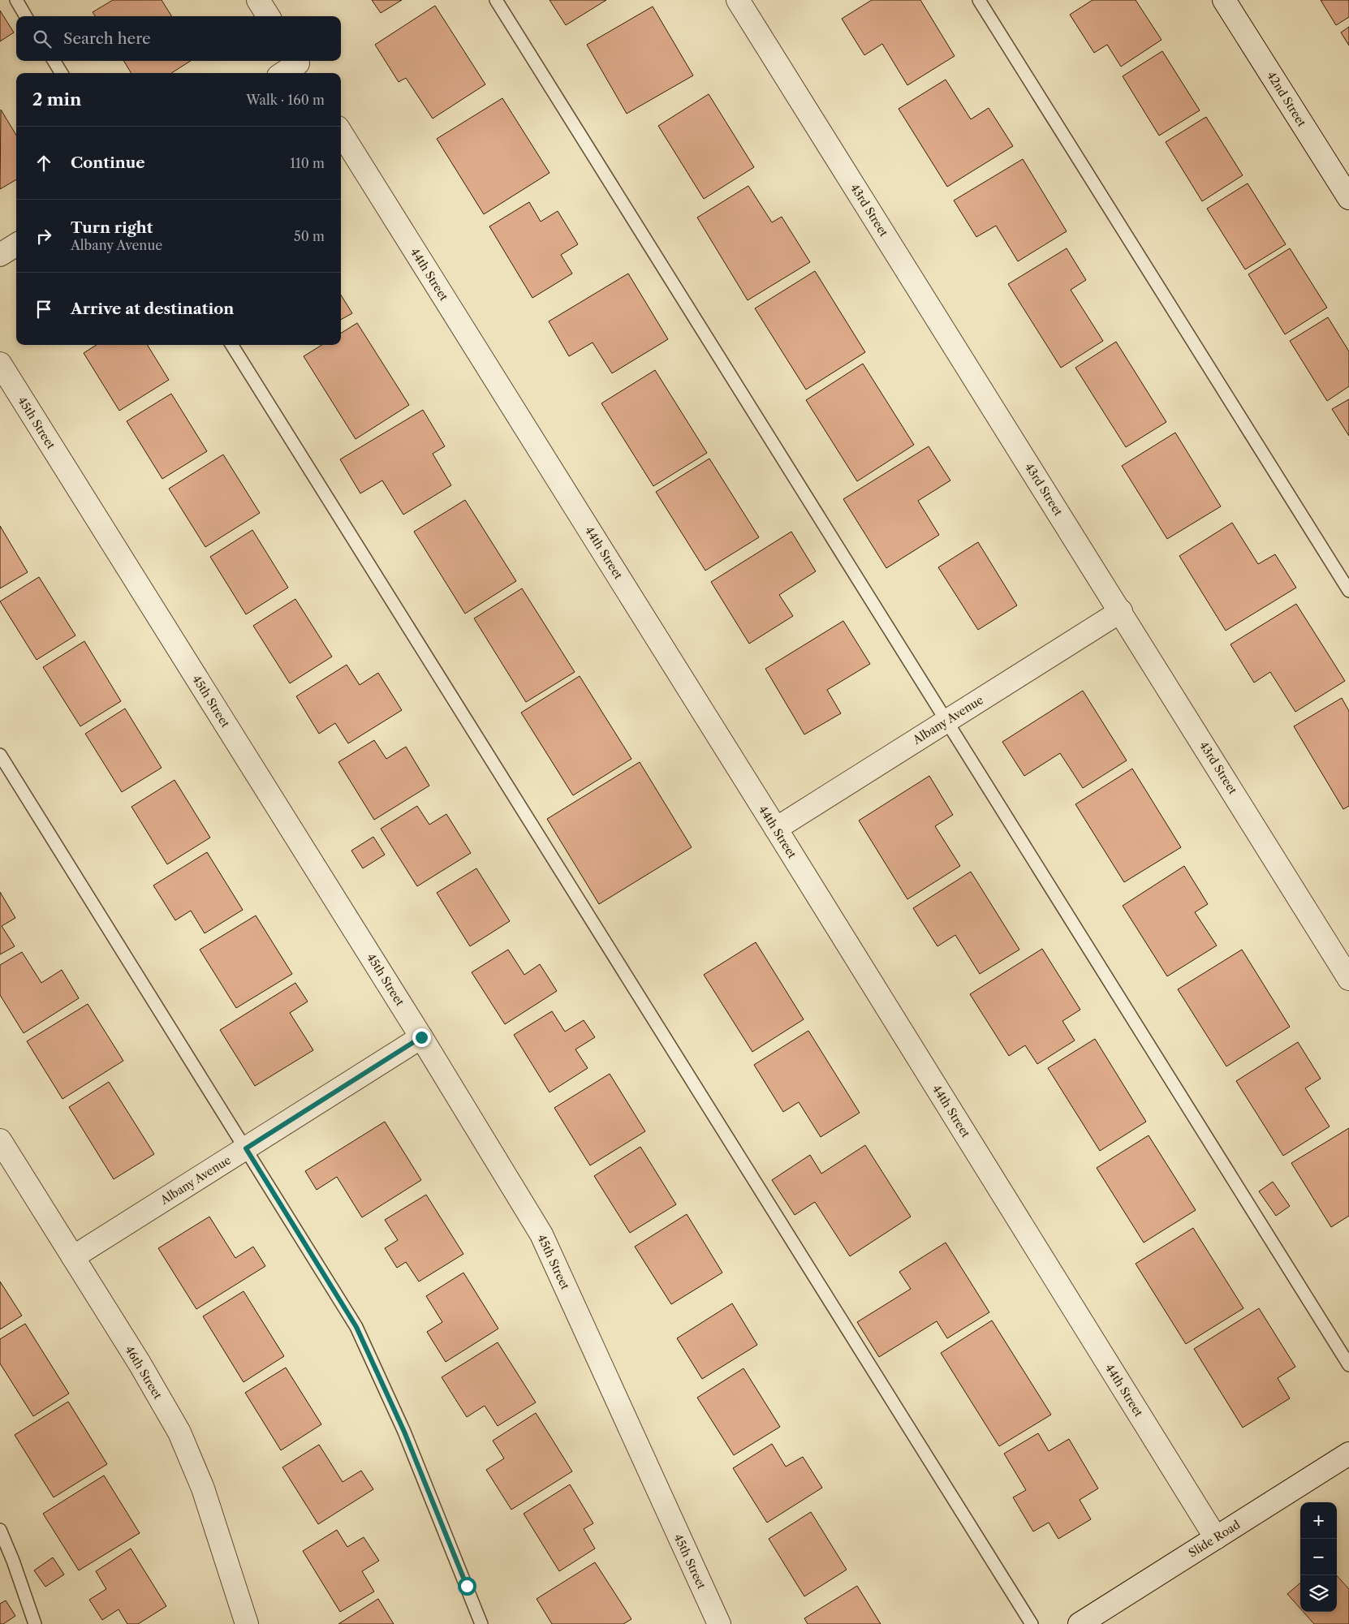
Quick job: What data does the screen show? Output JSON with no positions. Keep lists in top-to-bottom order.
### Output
{
  "streets": {
    "street": [
      "42nd Street",
      "43rd Street",
      "44th Street",
      "45th Street",
      "Albany Avenue",
      "46th Street",
      "Slide Road"
    ]
  },
  "crossings": [
    ["43rd Street", "Albany Avenue"],
    ["44th Street", "Albany Avenue"],
    ["44th Street", "Slide Road"],
    ["45th Street", "Albany Avenue"],
    ["Albany Avenue", "46th Street"]
  ],
  "page": {
    "search": "Search here",
    "heading": ["2 min", "Walk · 160 m"],
    "list": [
      ["Continue", "110 m"],
      ["Turn right", "Albany Avenue", "50 m"],
      "Arrive at destination"
    ],
    "map_buttons": ["+", "−"]
  }
}
